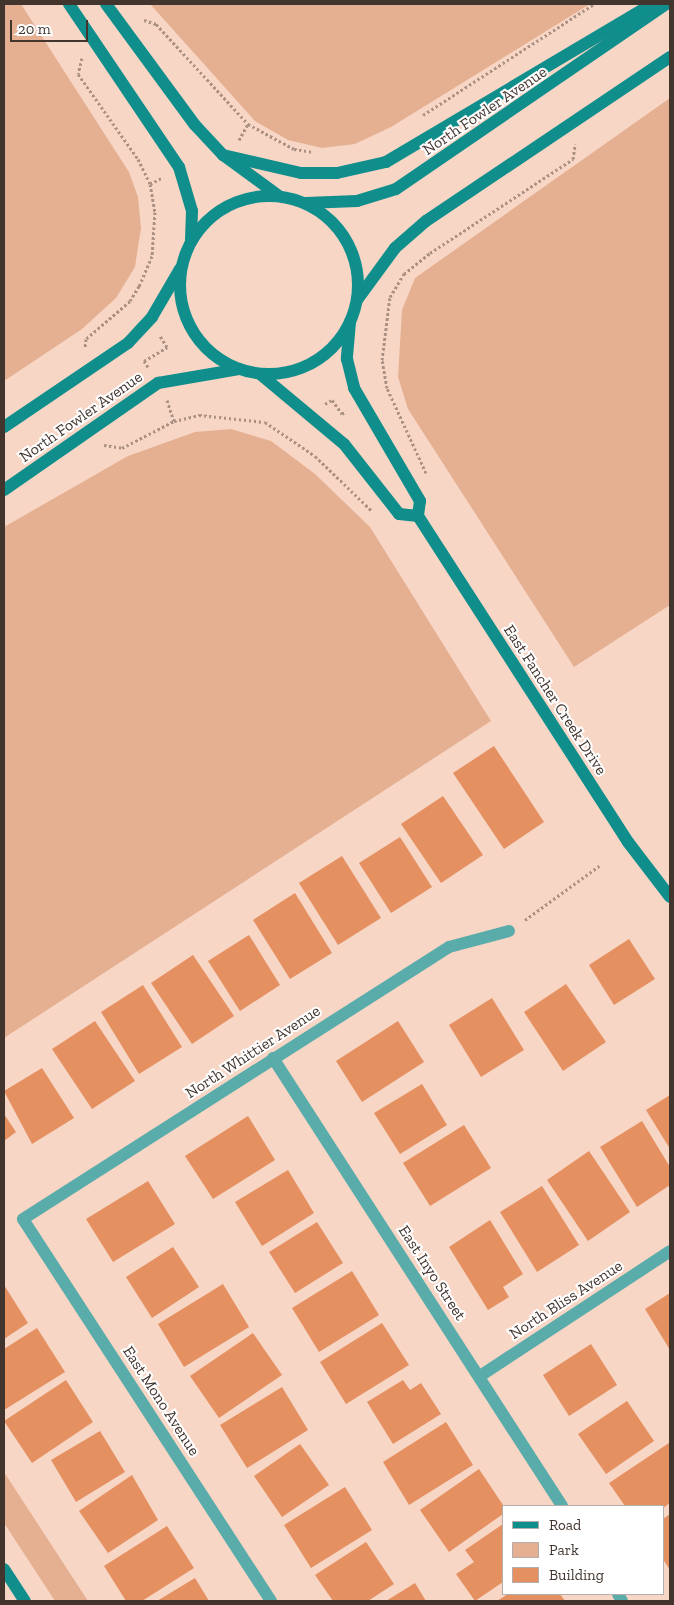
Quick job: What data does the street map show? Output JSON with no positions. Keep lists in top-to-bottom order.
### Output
{
  "streets": {
    "main road": ["North Fowler Avenue", "East Fancher Creek Drive"],
    "street": [
      "North Whittier Avenue",
      "East Inyo Street",
      "North Bliss Avenue",
      "East Mono Avenue"
    ]
  },
  "crossings": [
    ["North Fowler Avenue", "East Fancher Creek Drive"],
    ["North Whittier Avenue", "East Inyo Street"],
    ["North Whittier Avenue", "East Mono Avenue"],
    ["East Inyo Street", "North Bliss Avenue"]
  ],
  "legend": ["Road", "Park", "Building"],
  "scale_bar": "20 m"
}
